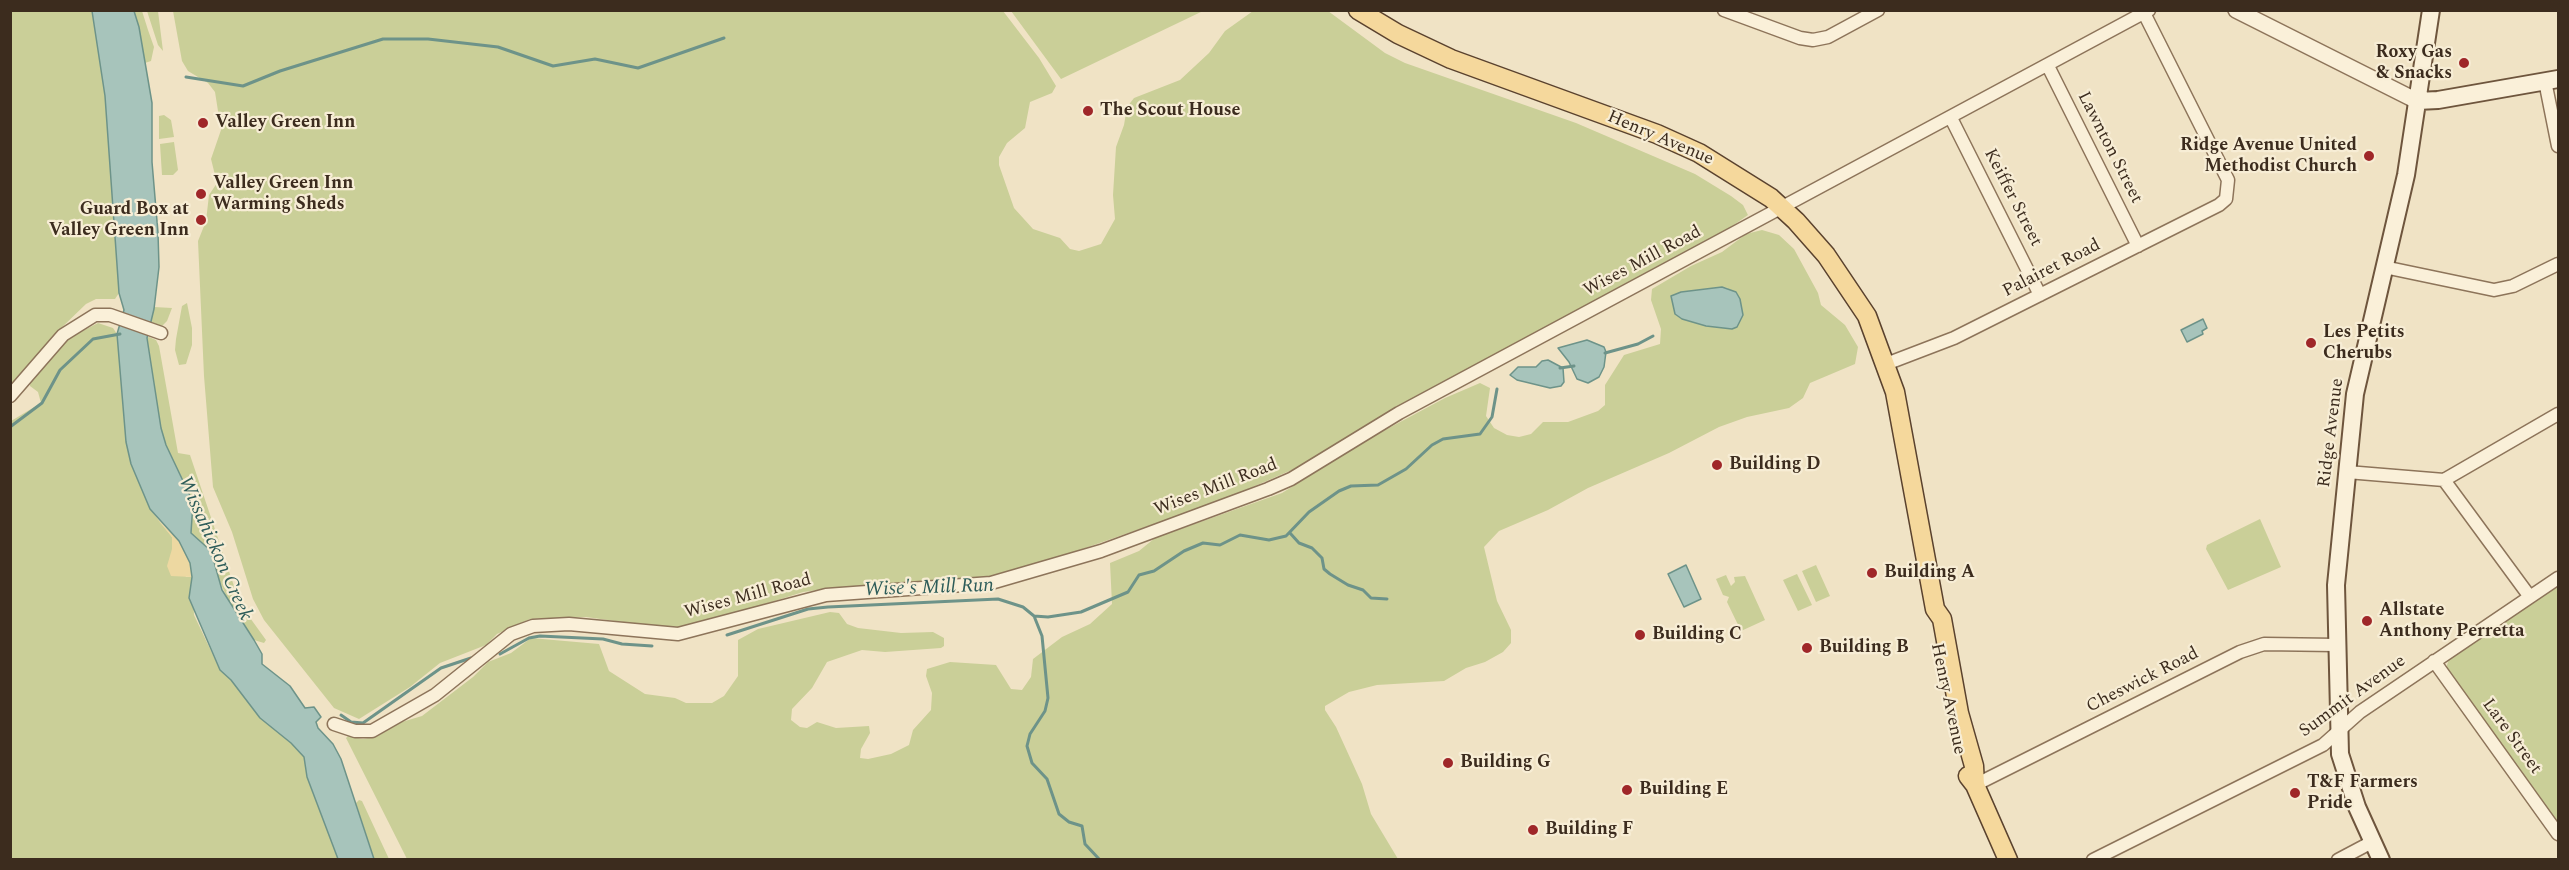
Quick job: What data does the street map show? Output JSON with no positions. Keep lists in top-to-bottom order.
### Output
{
  "streets": {
    "main road": ["Henry Avenue", "Ridge Avenue"],
    "street": [
      "Lawnton Street",
      "Keiffer Street",
      "Wises Mill Road",
      "Palairet Road",
      "Cheswick Road",
      "Summit Avenue",
      "Lare Street"
    ]
  },
  "crossings": [
    ["Henry Avenue", "Wises Mill Road"],
    ["Henry Avenue", "Palairet Road"],
    ["Henry Avenue", "Cheswick Road"],
    ["Lawnton Street", "Wises Mill Road"],
    ["Lawnton Street", "Palairet Road"],
    ["Keiffer Street", "Wises Mill Road"],
    ["Keiffer Street", "Palairet Road"],
    ["Wises Mill Road", "Palairet Road"],
    ["Ridge Avenue", "Cheswick Road"],
    ["Ridge Avenue", "Summit Avenue"],
    ["Summit Avenue", "Lare Street"]
  ],
  "water": ["Wissahickon Creek", "Wise's Mill Run"],
  "places": [
    "Roxy Gas & Snacks",
    "The Scout House",
    "Valley Green Inn",
    "Ridge Avenue United Methodist Church",
    "Valley Green Inn Warming Sheds",
    "Guard Box at Valley Green Inn",
    "Les Petits Cherubs",
    "Building D",
    "Building A",
    "Allstate Anthony Perretta",
    "Building C",
    "Building B",
    "Building G",
    "Building E",
    "T&F Farmers Pride",
    "Building F"
  ]
}
